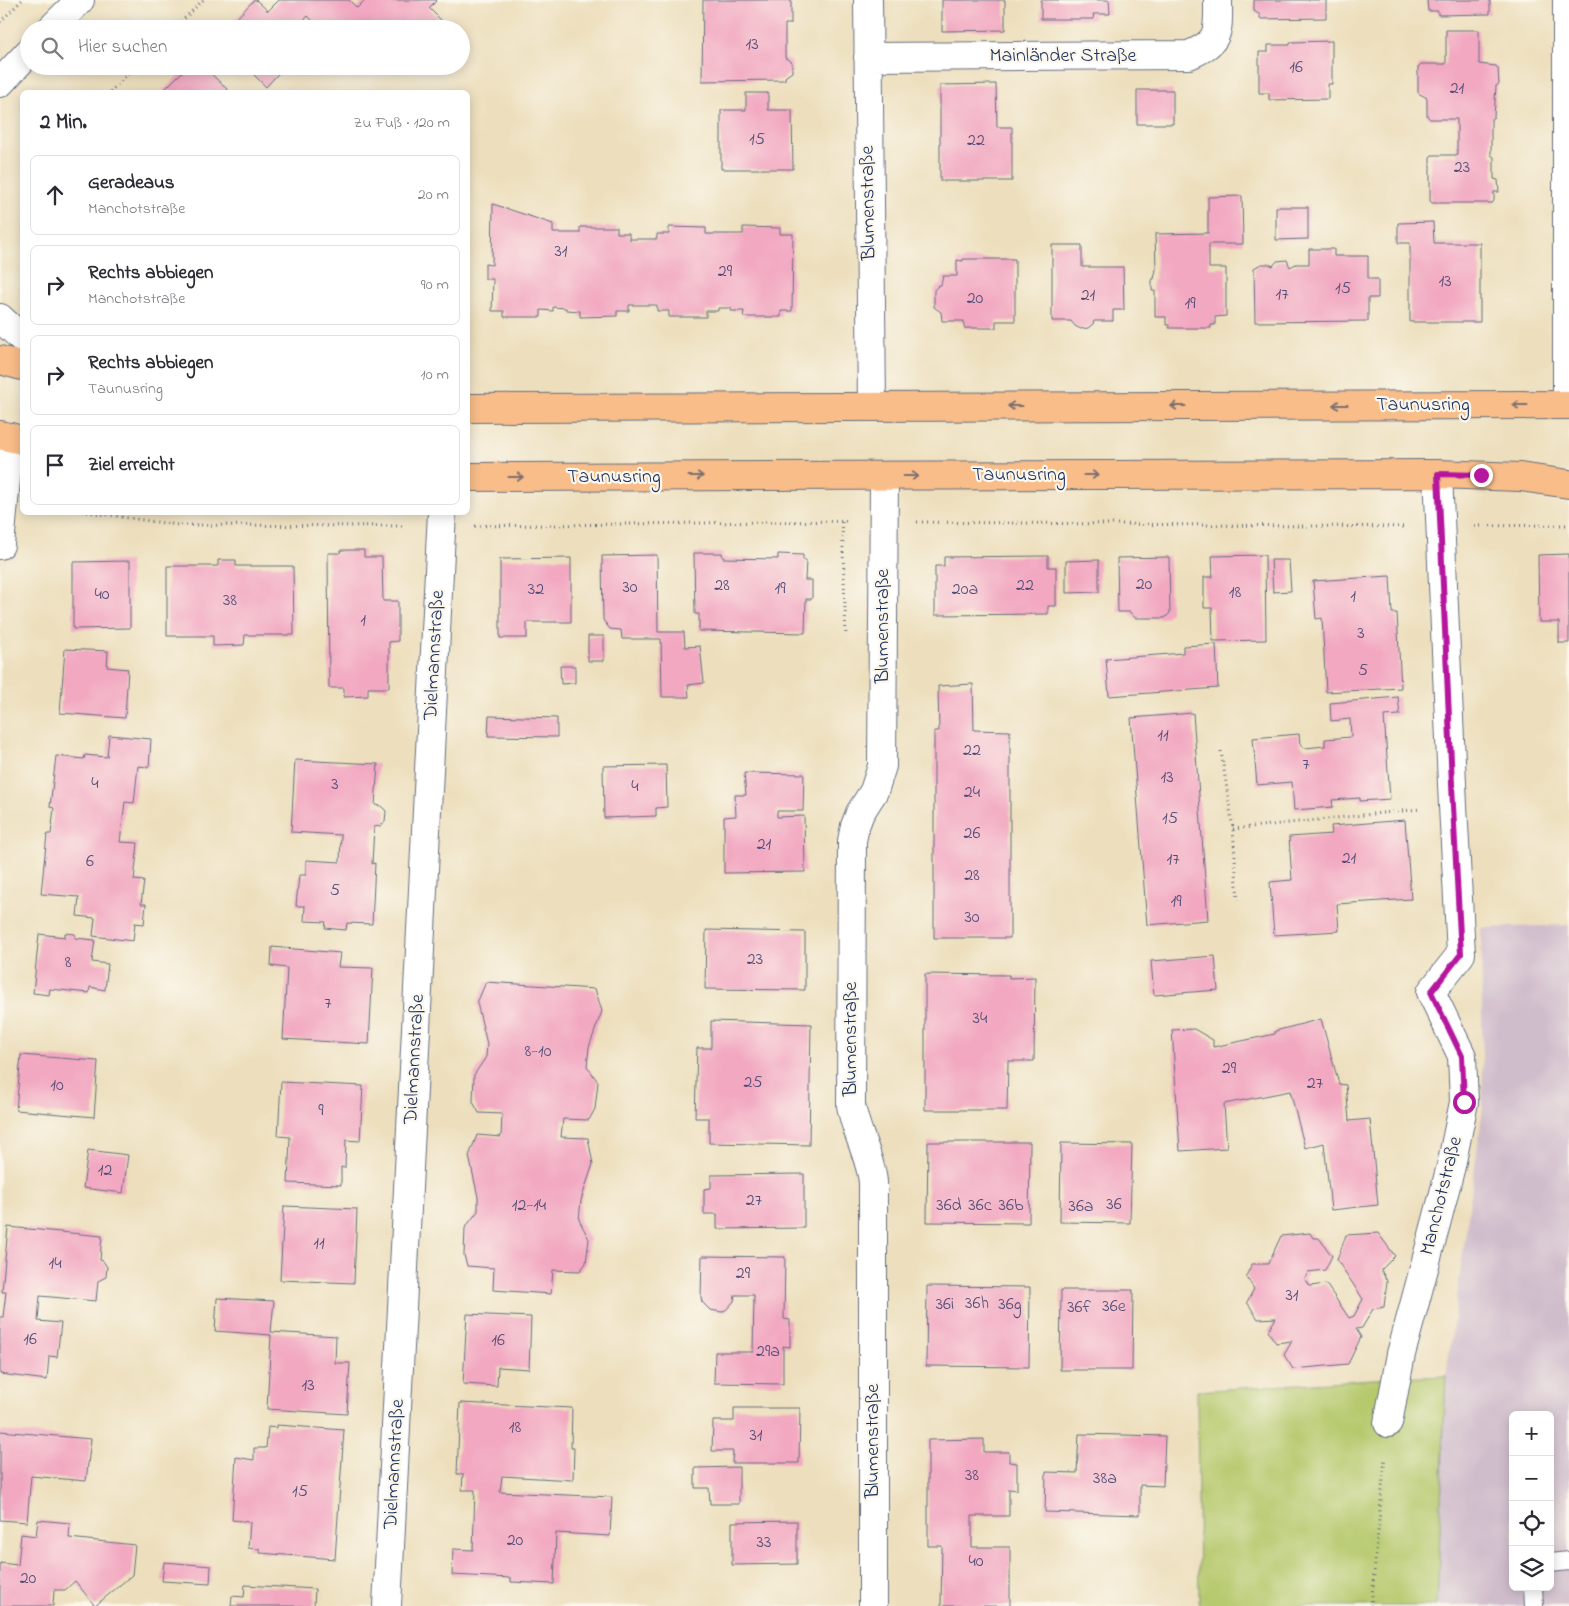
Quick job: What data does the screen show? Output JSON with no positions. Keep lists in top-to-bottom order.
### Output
{
  "streets": {
    "main road": ["Taunusring"],
    "street": [
      "Mainländer Straße",
      "Blumenstraße",
      "Dielmannstraße",
      "Manchotstraße"
    ]
  },
  "crossings": [
    ["Mainländer Straße", "Blumenstraße"],
    ["Blumenstraße", "Taunusring"],
    ["Taunusring", "Manchotstraße"]
  ],
  "house_numbers": [
    "13",
    "16",
    "21",
    "15",
    "22",
    "23",
    "31",
    "29",
    "13",
    "15",
    "17",
    "21",
    "20",
    "19",
    "20",
    "28",
    "22",
    "30",
    "19",
    "32",
    "20a",
    "18",
    "40",
    "1",
    "38",
    "1",
    "3",
    "5",
    "11",
    "22",
    "7",
    "13",
    "4",
    "3",
    "4",
    "24",
    "15",
    "26",
    "21",
    "21",
    "17",
    "6",
    "28",
    "5",
    "19",
    "30",
    "23",
    "8",
    "7",
    "34",
    "8-10",
    "29",
    "25",
    "27",
    "10",
    "9",
    "12",
    "27",
    "36",
    "12-14",
    "36d",
    "36c",
    "36b",
    "36a",
    "11",
    "14",
    "29",
    "31",
    "36h",
    "36i",
    "36g",
    "36e",
    "36f",
    "16",
    "16",
    "29a",
    "13",
    "18",
    "31",
    "38",
    "38a",
    "15",
    "20",
    "33",
    "40",
    "20"
  ],
  "page": {
    "search": "Hier suchen",
    "heading": ["2 Min.", "Zu Fuß · 120 m"],
    "list": [
      ["Geradeaus", "Manchotstraße", "20 m"],
      ["Rechts abbiegen", "Manchotstraße", "90 m"],
      ["Rechts abbiegen", "Taunusring", "10 m"],
      "Ziel erreicht"
    ],
    "map_buttons": ["+", "−"]
  }
}
